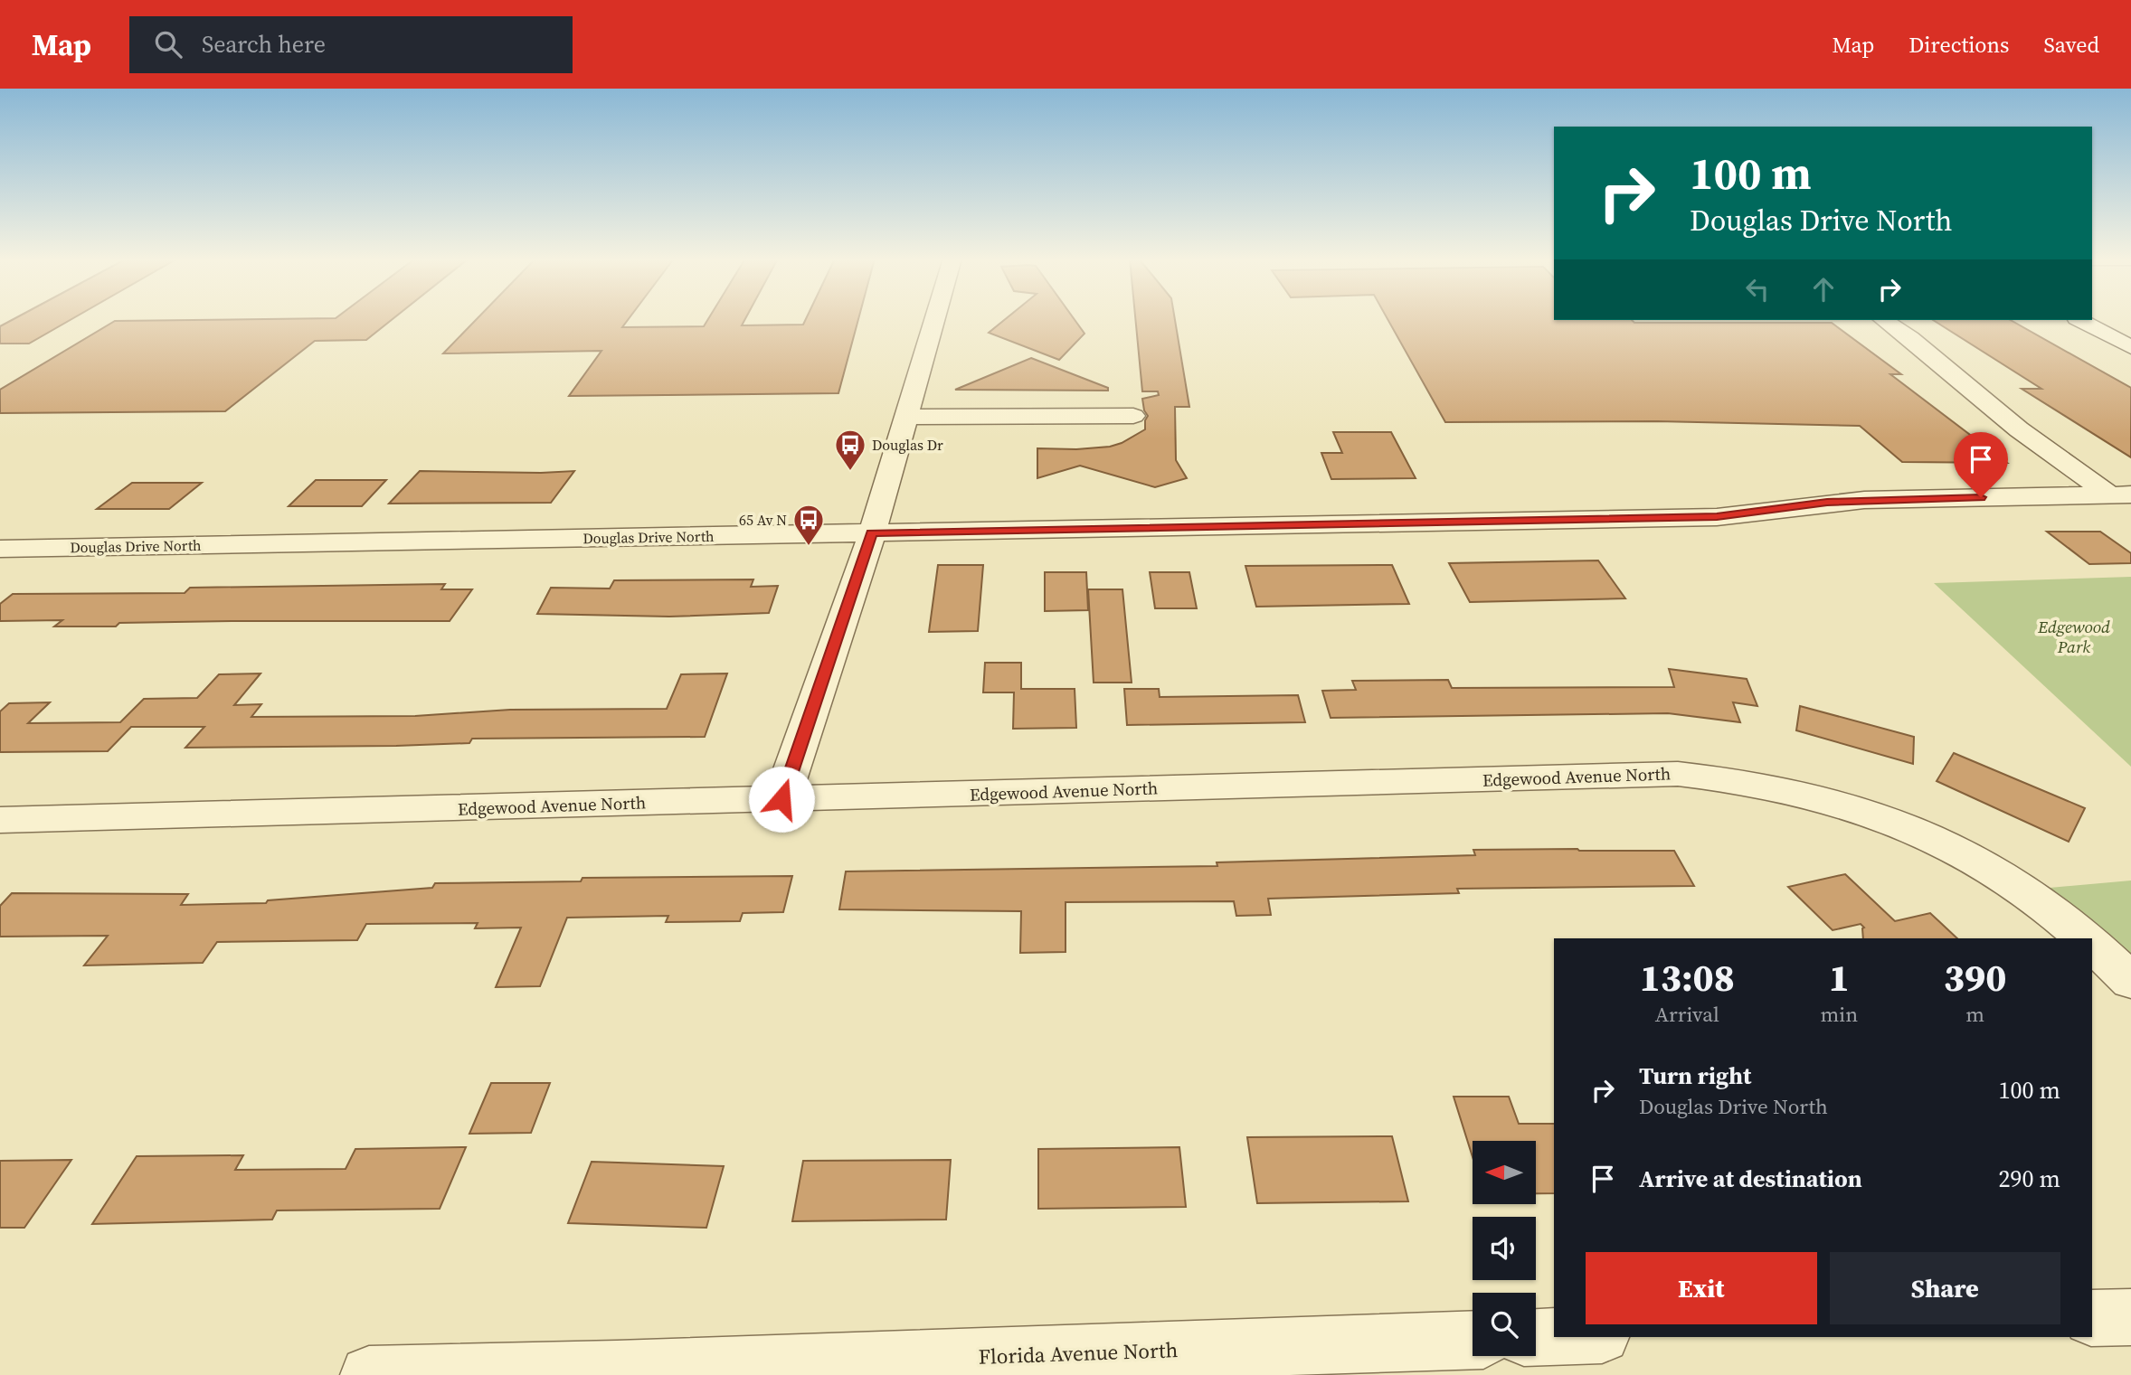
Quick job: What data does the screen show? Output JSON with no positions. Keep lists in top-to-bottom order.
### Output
{
  "streets": {
    "street": ["Douglas Drive North", "Edgewood Avenue North", "Florida Avenue North"]
  },
  "parks": ["Edgewood Park"],
  "places": {
    "bus stop": ["Douglas Dr", "65 Av N"]
  },
  "north": "left",
  "page": {
    "header": "Map",
    "search": "Search here",
    "nav": ["Map", "Directions", "Saved"],
    "turn": ["100 m", "Douglas Drive North"],
    "eta": [
      "13:08",
      "Arrival",
      "1",
      "min",
      "390",
      "m"
    ],
    "list": [
      {
        "name": "Turn right",
        "note": "Douglas Drive North",
        "value": "100 m"
      },
      {
        "name": "Arrive at destination",
        "value": "290 m"
      }
    ],
    "buttons": ["Exit", "Share"]
  }
}
